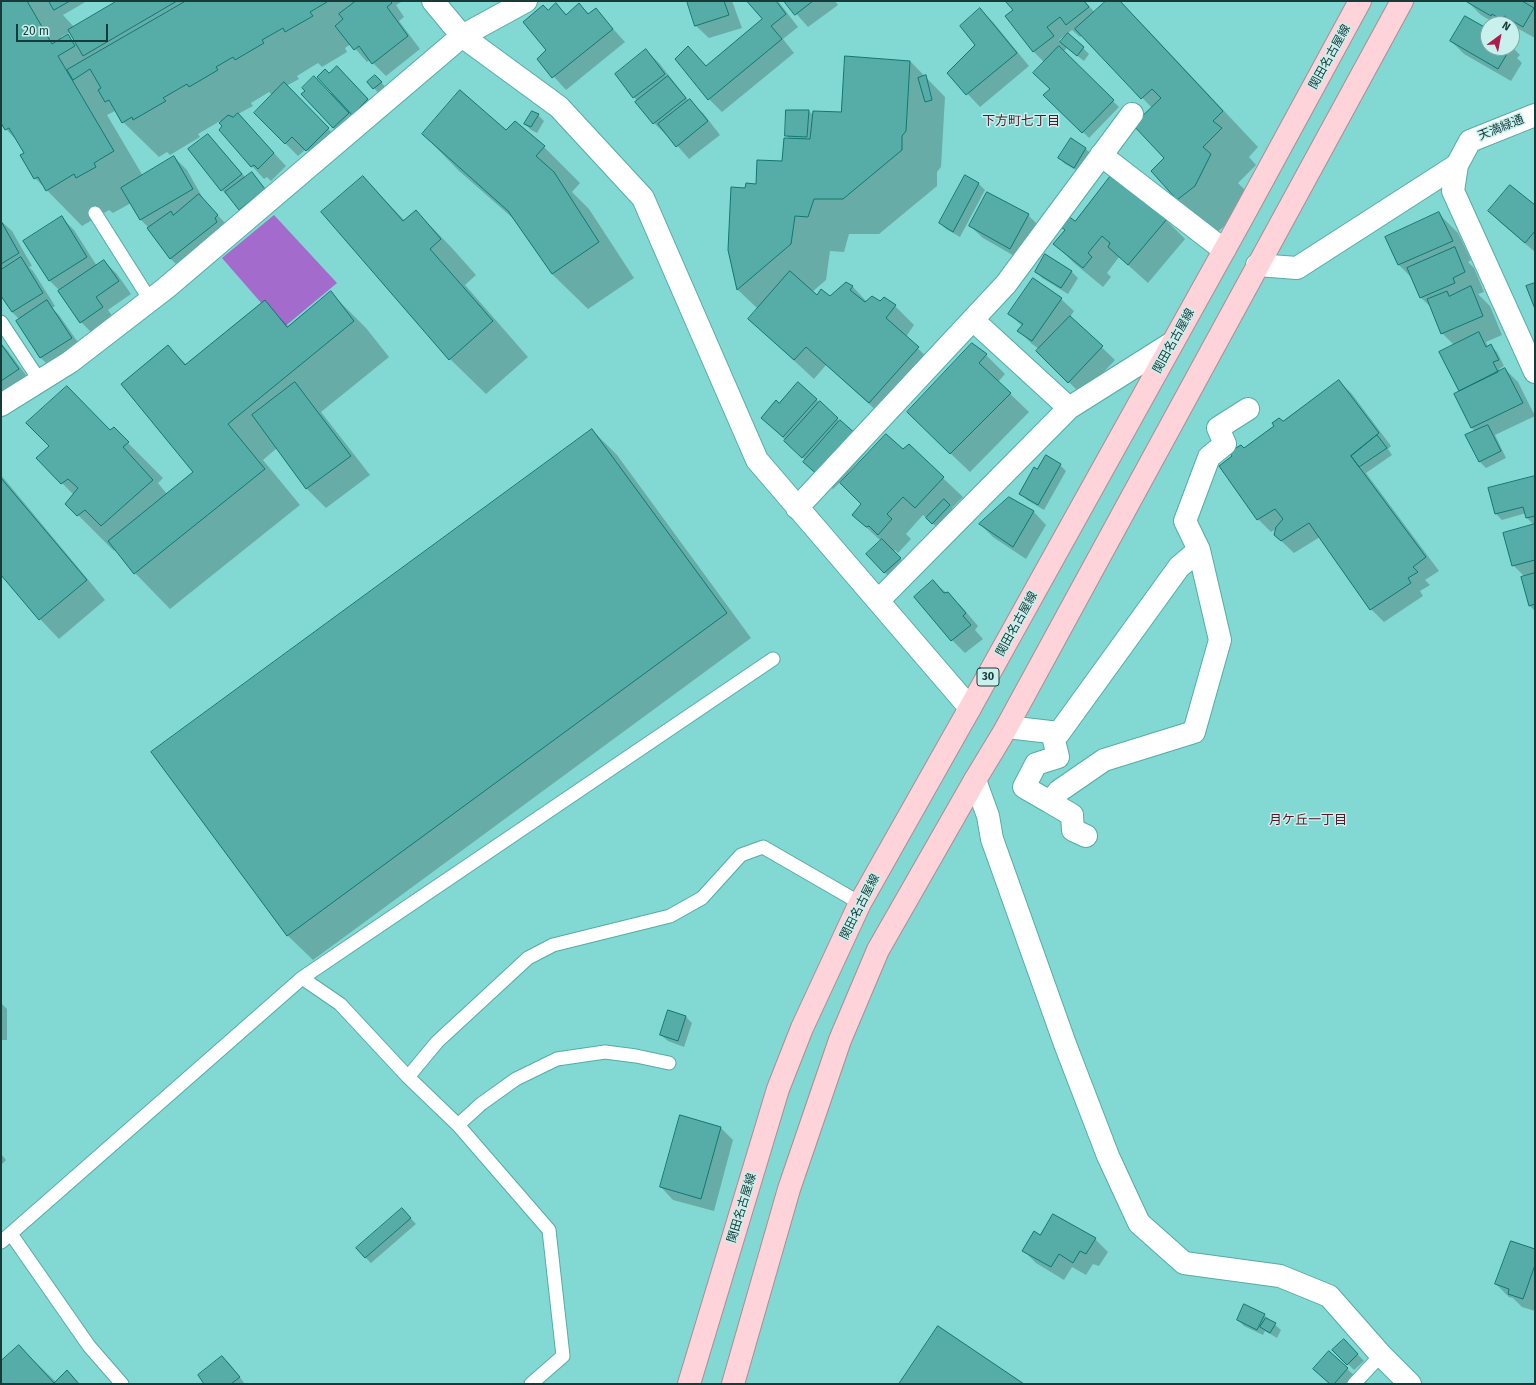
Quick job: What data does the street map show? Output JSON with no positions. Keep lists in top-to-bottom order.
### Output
{
  "streets": {
    "main road": ["関田名古屋線", "30"],
    "street": ["天満緑通"]
  },
  "districts": ["下方町七丁目", "月ケ丘一丁目"],
  "scale_bar": "20 m",
  "north": "top right"
}
